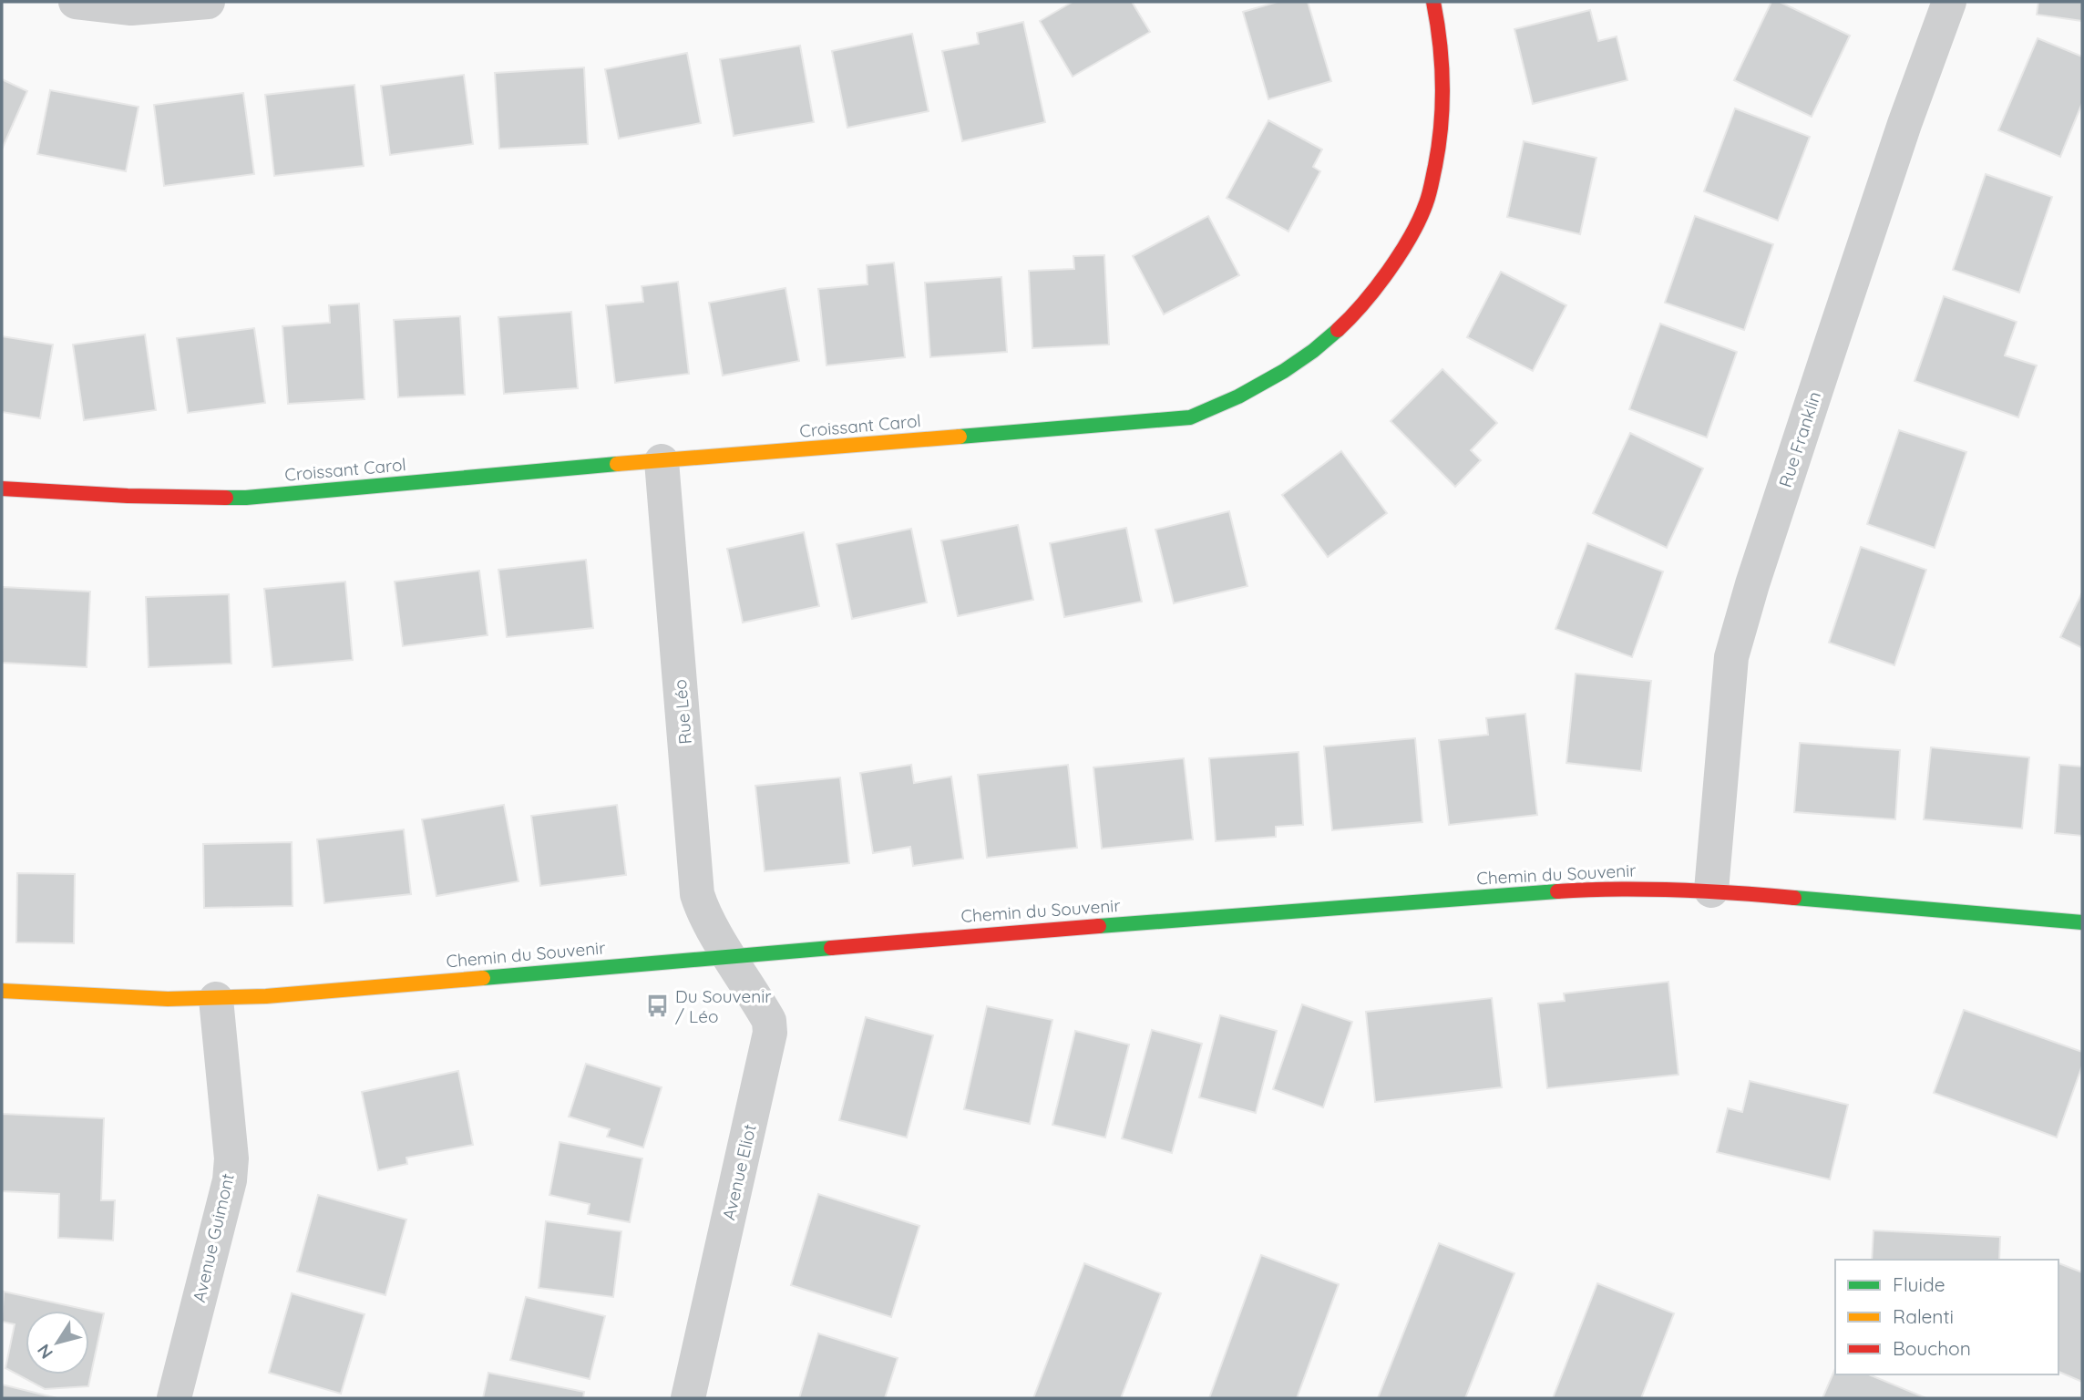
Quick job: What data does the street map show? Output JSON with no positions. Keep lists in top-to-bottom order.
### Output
{
  "streets": {
    "street": [
      "Croissant Carol",
      "Rue Franklin",
      "Rue Léo",
      "Chemin du Souvenir",
      "Avenue Eliot",
      "Avenue Guimont"
    ]
  },
  "crossings": [
    ["Croissant Carol", "Rue Léo"],
    ["Rue Franklin", "Chemin du Souvenir"],
    ["Rue Léo", "Chemin du Souvenir"],
    ["Rue Léo", "Avenue Eliot"],
    ["Chemin du Souvenir", "Avenue Eliot"],
    ["Chemin du Souvenir", "Avenue Guimont"]
  ],
  "places": {
    "bus stop": ["Du Souvenir / Léo"]
  },
  "legend": ["Fluide", "Ralenti", "Bouchon"],
  "north": "bottom left"
}
